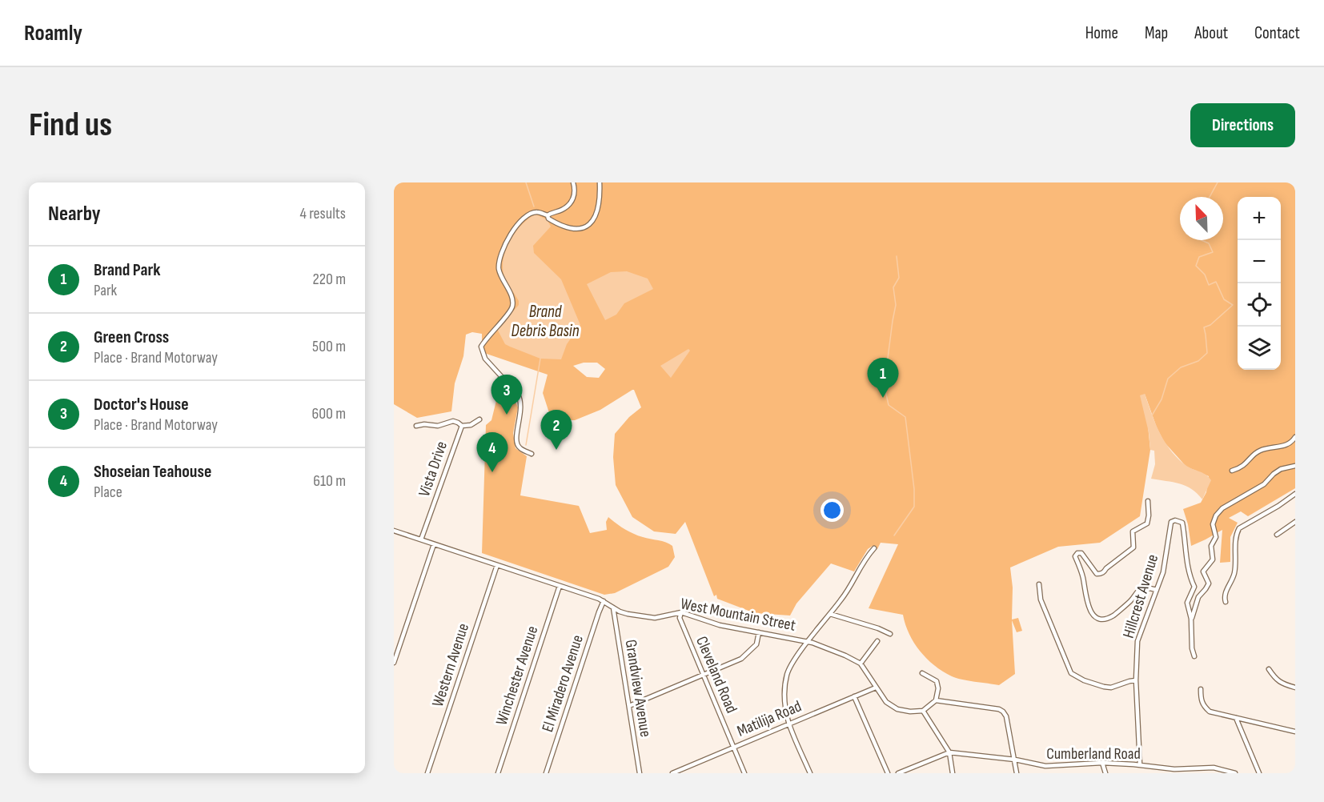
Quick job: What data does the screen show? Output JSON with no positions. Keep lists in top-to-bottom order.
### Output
{
  "streets": {
    "street": [
      "Vista Drive",
      "Hillcrest Avenue",
      "West Mountain Street",
      "Western Avenue",
      "Cleveland Road",
      "Winchester Avenue",
      "El Miradero Avenue",
      "Grandview Avenue",
      "Matilija Road",
      "Cumberland Road"
    ]
  },
  "crossings": [
    ["Vista Drive", "West Mountain Street"],
    ["Hillcrest Avenue", "Cumberland Road"],
    ["West Mountain Street", "Western Avenue"],
    ["West Mountain Street", "Cleveland Road"],
    ["West Mountain Street", "Winchester Avenue"],
    ["West Mountain Street", "El Miradero Avenue"],
    ["West Mountain Street", "Grandview Avenue"],
    ["West Mountain Street", "Matilija Road"],
    ["Cleveland Road", "Matilija Road"]
  ],
  "water": ["Brand Debris Basin"],
  "north": "top left",
  "page": {
    "header": "Roamly",
    "nav": [
      "Home",
      "Map",
      "About",
      "Contact"
    ],
    "buttons": "Directions",
    "title": "Find us",
    "heading": ["Nearby", "4 results"],
    "map_buttons": ["+", "−"],
    "list": [
      {
        "mark": "1",
        "name": "Brand Park",
        "note": "Park",
        "value": "220 m"
      },
      {
        "mark": "2",
        "name": "Green Cross",
        "note": "Place · Brand Motorway",
        "value": "500 m"
      },
      {
        "mark": "3",
        "name": "Doctor's House",
        "note": "Place · Brand Motorway",
        "value": "600 m"
      },
      {
        "mark": "4",
        "name": "Shoseian Teahouse",
        "note": "Place",
        "value": "610 m"
      }
    ],
    "pins": [
      "1",
      "3",
      "2",
      "4"
    ]
  }
}
